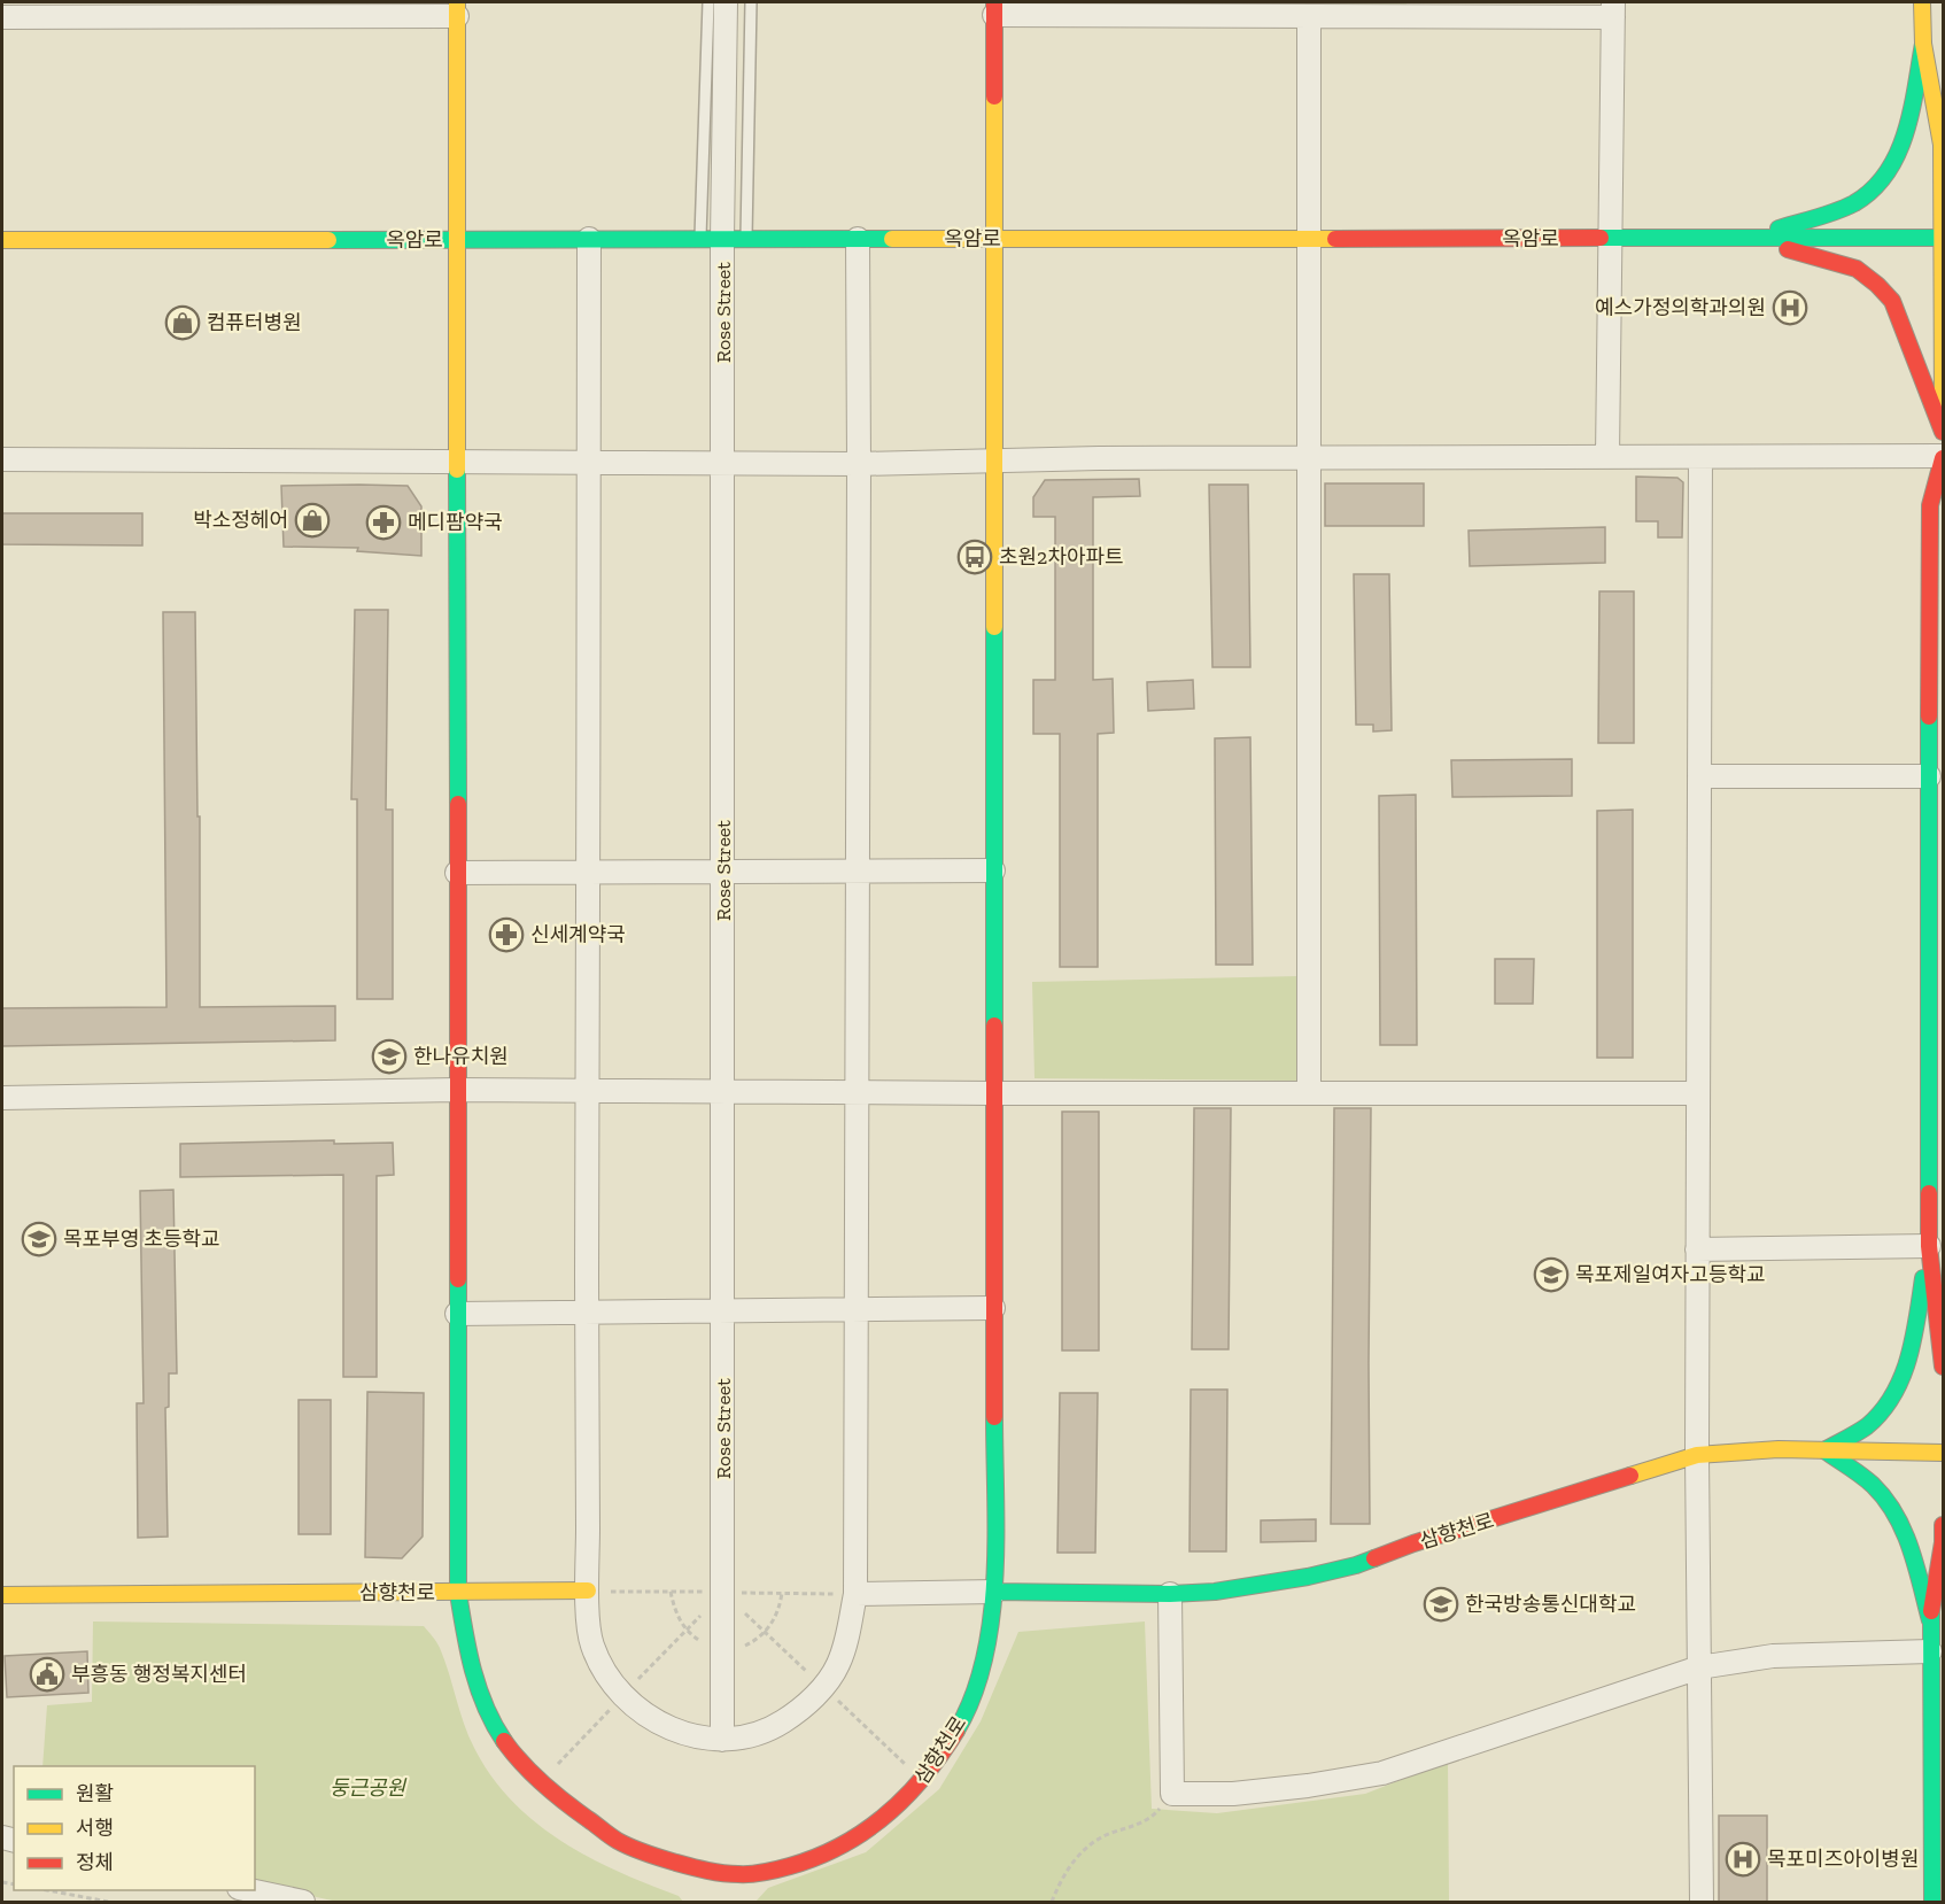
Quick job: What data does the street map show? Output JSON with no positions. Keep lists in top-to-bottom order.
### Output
{
  "streets": {
    "street": ["옥암로", "Rose Street", "삼향천로"]
  },
  "crossings": [
    ["옥암로", "Rose Street"]
  ],
  "parks": ["둥근공원"],
  "places": {
    "hospital": ["예스가정의학과의원", "목포미즈아이병원"],
    "shop": ["컴퓨터병원", "박소정헤어"],
    "pharmacy": ["메디팜약국", "신세계약국"],
    "bus stop": ["초원2차아파트"],
    "school or university": [
      "한나유치원",
      "목포부영 초등학교",
      "목포제일여자고등학교",
      "한국방송통신대학교"
    ],
    "public building": ["부흥동 행정복지센터"]
  },
  "legend": ["원활", "서행", "정체"]
}
